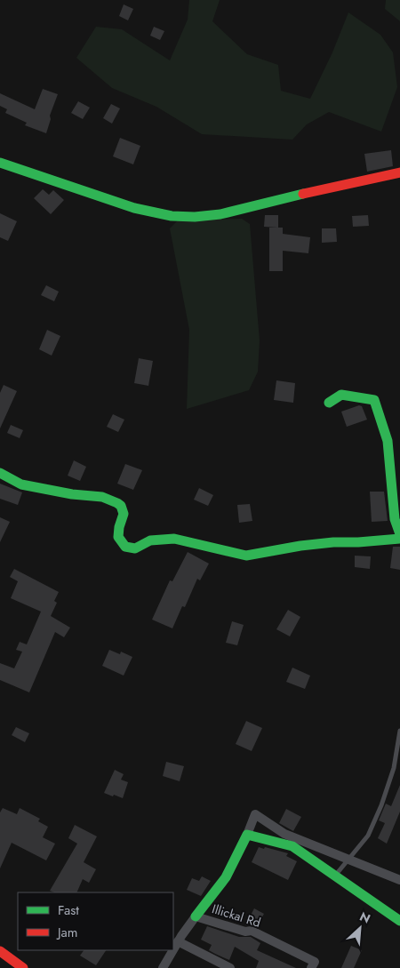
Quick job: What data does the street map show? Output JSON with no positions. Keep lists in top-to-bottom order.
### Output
{
  "streets": {
    "street": ["Illickal Rd"]
  },
  "legend": ["Fast", "Jam"],
  "north": "top right"
}
